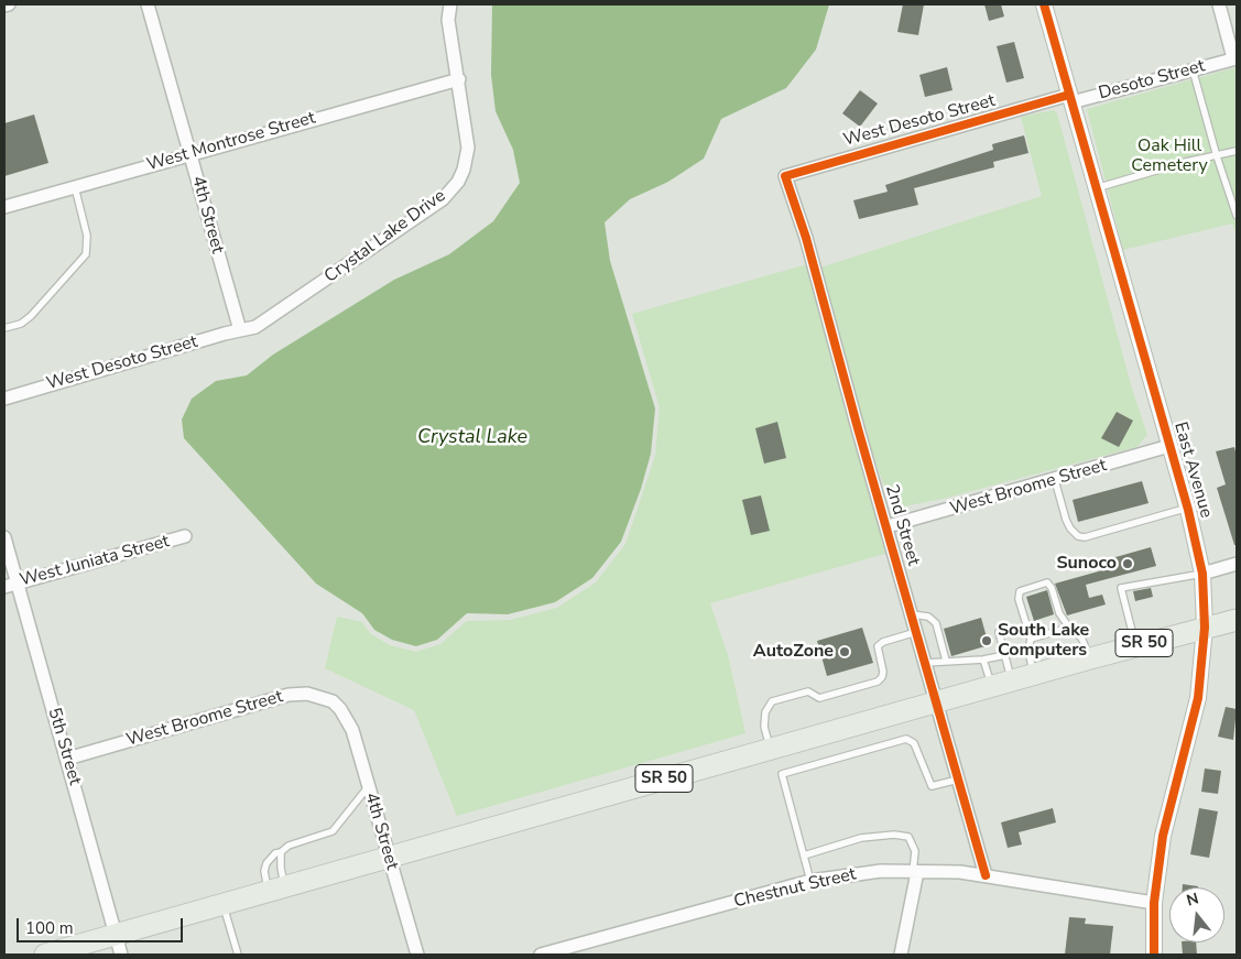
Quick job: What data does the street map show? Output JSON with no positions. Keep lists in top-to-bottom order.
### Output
{
  "streets": {
    "highway": ["SR 50"],
    "street": [
      "Desoto Street",
      "West Desoto Street",
      "West Montrose Street",
      "4th Street",
      "Crystal Lake Drive",
      "East Avenue",
      "West Broome Street",
      "2nd Street",
      "West Juniata Street",
      "5th Street",
      "Chestnut Street"
    ]
  },
  "crossings": [
    ["Desoto Street", "West Desoto Street"],
    ["Desoto Street", "East Avenue"],
    ["West Desoto Street", "4th Street"],
    ["West Desoto Street", "Crystal Lake Drive"],
    ["West Desoto Street", "East Avenue"],
    ["West Desoto Street", "2nd Street"],
    ["West Montrose Street", "4th Street"],
    ["West Montrose Street", "Crystal Lake Drive"],
    ["4th Street", "Crystal Lake Drive"],
    ["4th Street", "West Broome Street"],
    ["4th Street", "SR 50"],
    ["East Avenue", "West Broome Street"],
    ["East Avenue", "SR 50"],
    ["East Avenue", "Chestnut Street"],
    ["West Broome Street", "2nd Street"],
    ["West Broome Street", "5th Street"],
    ["2nd Street", "SR 50"],
    ["2nd Street", "Chestnut Street"],
    ["West Juniata Street", "5th Street"],
    ["SR 50", "5th Street"]
  ],
  "water": ["Crystal Lake"],
  "parks": ["Oak Hill Cemetery"],
  "places": ["Sunoco", "South Lake Computers", "AutoZone"],
  "scale_bar": "100 m",
  "north": "top"
}
